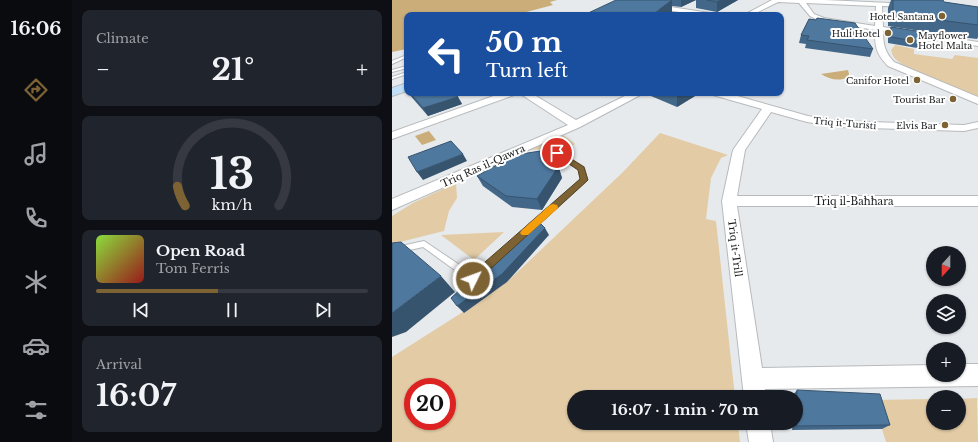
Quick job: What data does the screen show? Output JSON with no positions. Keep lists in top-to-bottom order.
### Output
{
  "streets": {
    "street": [
      "Triq it-Turisti",
      "Triq Ras il-Qawra",
      "Triq il-Baħħara",
      "Triq it-Trill"
    ]
  },
  "crossings": [
    ["Triq it-Turisti", "Triq it-Trill"],
    ["Triq il-Baħħara", "Triq it-Trill"]
  ],
  "places": [
    "Hotel Santana",
    "Huli Hotel",
    "Mayflower Hotel Malta",
    "Canifor Hotel",
    "Tourist Bar",
    "Elvis Bar"
  ],
  "north": "bottom",
  "page": {
    "tabs": "16:06",
    "tile": [
      "Climate",
      ["Arrival", "16:07"]
    ],
    "turn": ["50 m", "Turn left"],
    "heat": ["−", "21°", "+"],
    "song": ["Open Road", "Tom Ferris"],
    "map_buttons": ["+", "−"],
    "limit": "20",
    "trip": "16:07 · 1 min · 70 m",
    "gauge": ["13", "km/h"]
  }
}
